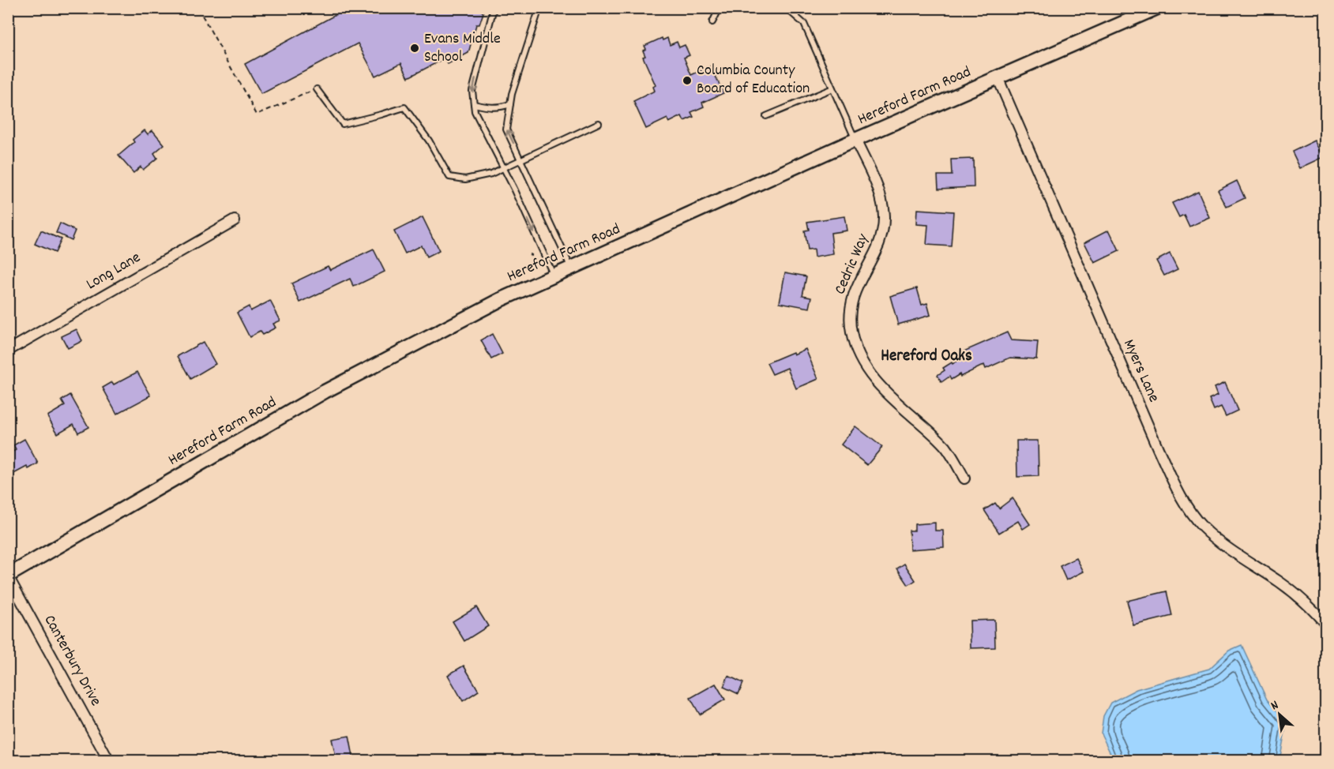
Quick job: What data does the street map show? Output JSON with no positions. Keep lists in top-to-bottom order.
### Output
{
  "streets": {
    "street": [
      "Hereford Farm Road",
      "Cedric Way",
      "Long Lane",
      "Myers Lane",
      "Canterbury Drive"
    ]
  },
  "crossings": [
    ["Hereford Farm Road", "Cedric Way"],
    ["Hereford Farm Road", "Myers Lane"],
    ["Hereford Farm Road", "Canterbury Drive"]
  ],
  "districts": ["Hereford Oaks"],
  "places": ["Evans Middle School", "Columbia County Board of Education"],
  "north": "top left"
}
